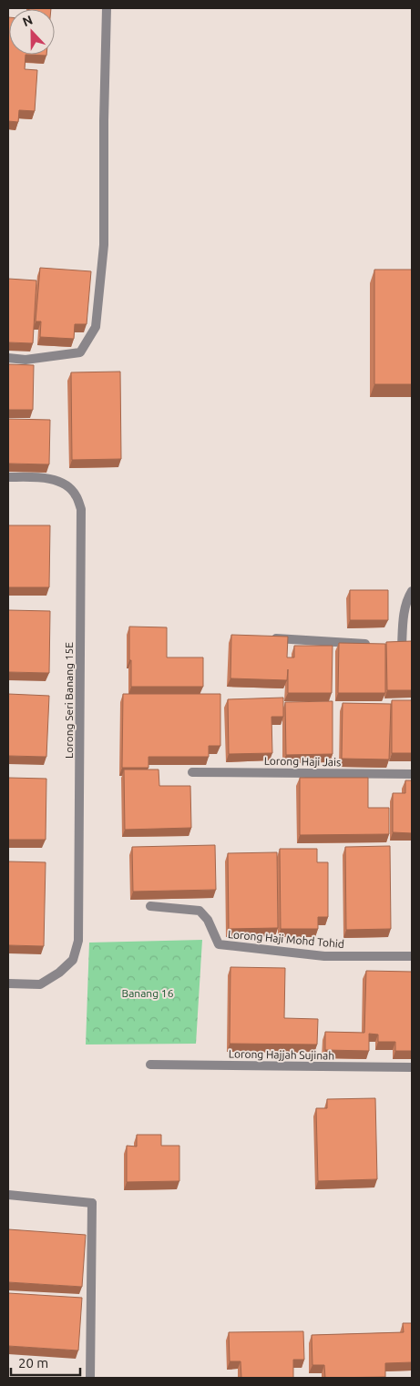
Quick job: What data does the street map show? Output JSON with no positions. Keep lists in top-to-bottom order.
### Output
{
  "streets": {
    "street": [
      "Lorong Seri Banang 15E",
      "Lorong Haji Jais",
      "Lorong Haji Mohd Tohid",
      "Lorong Hajjah Sujinah"
    ]
  },
  "parks": ["Banang 16"],
  "scale_bar": "20 m",
  "north": "top"
}
